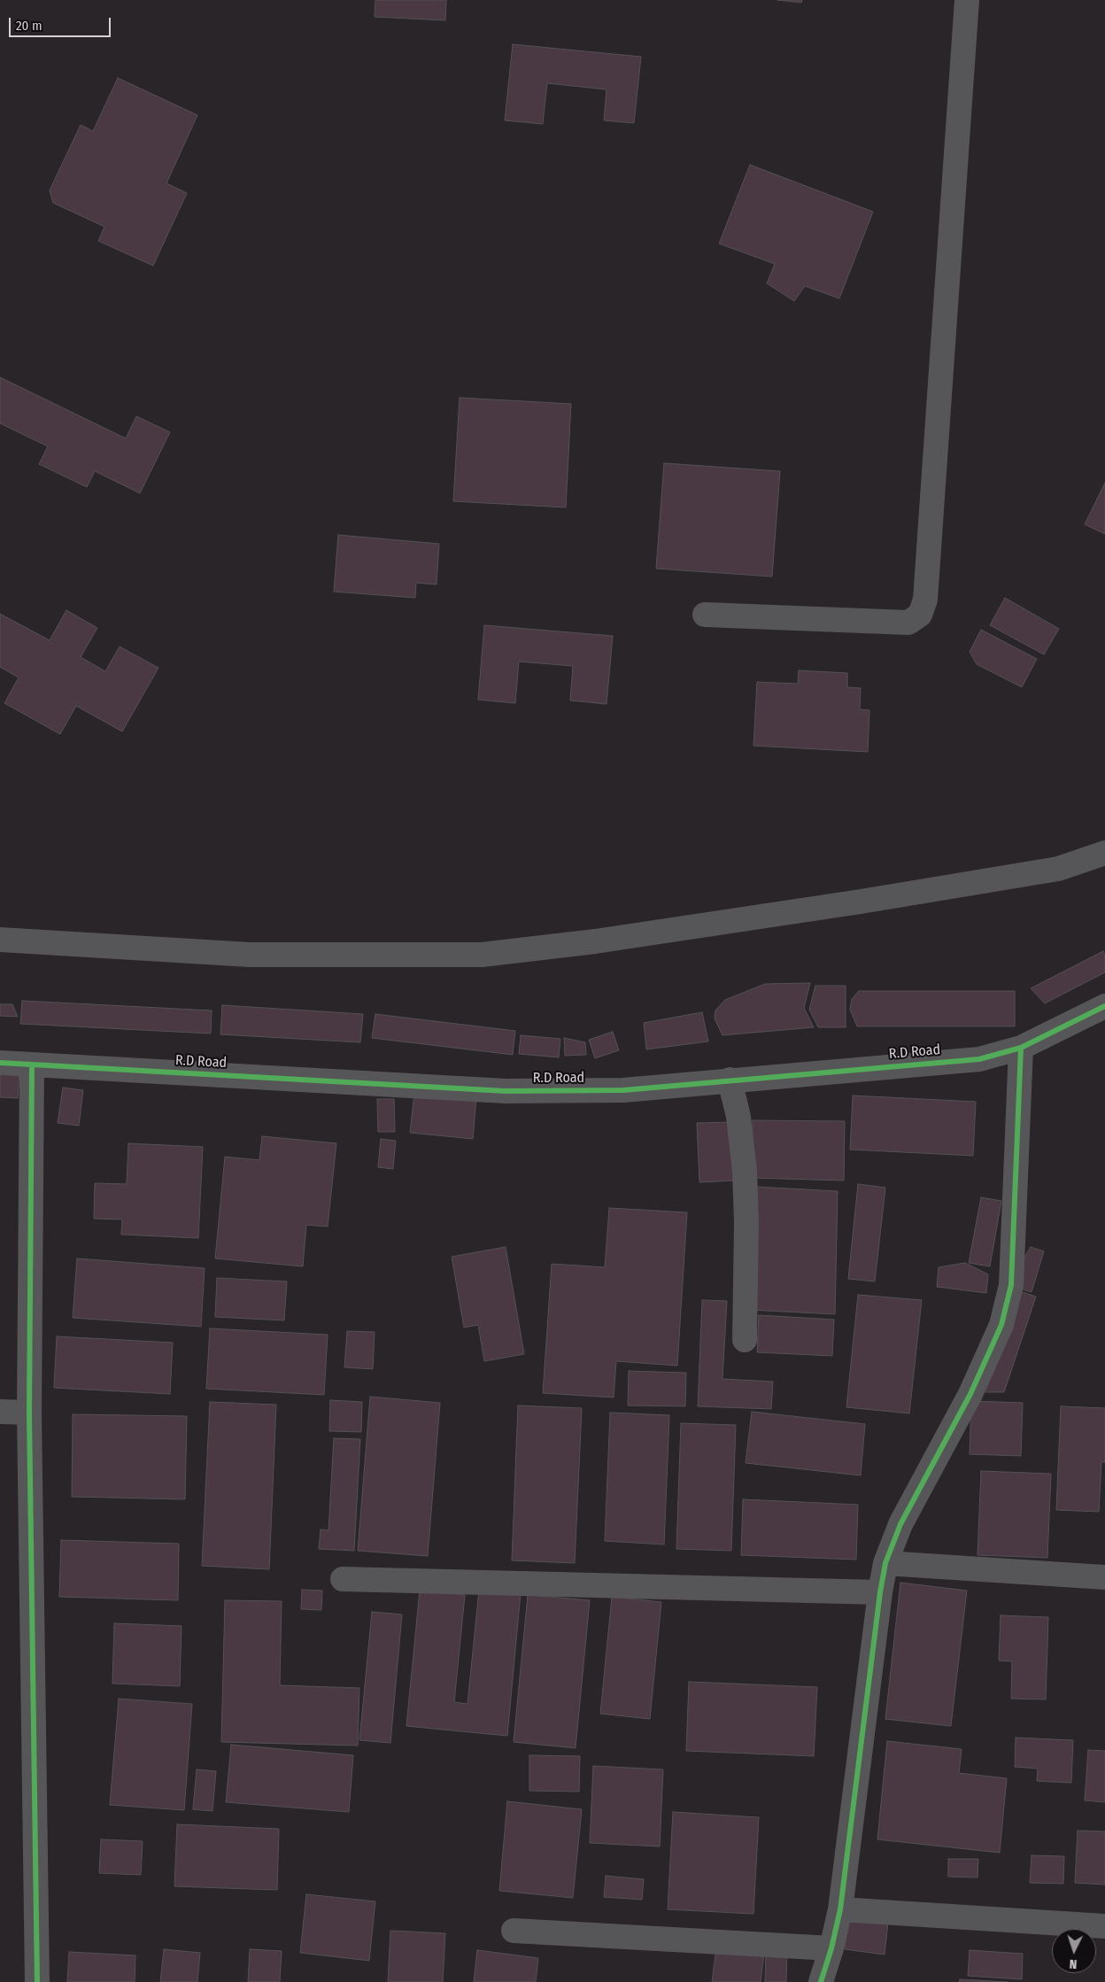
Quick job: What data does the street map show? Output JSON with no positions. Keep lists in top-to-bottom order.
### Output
{
  "streets": {
    "street": ["R.D Road"]
  },
  "scale_bar": "20 m",
  "north": "bottom"
}
